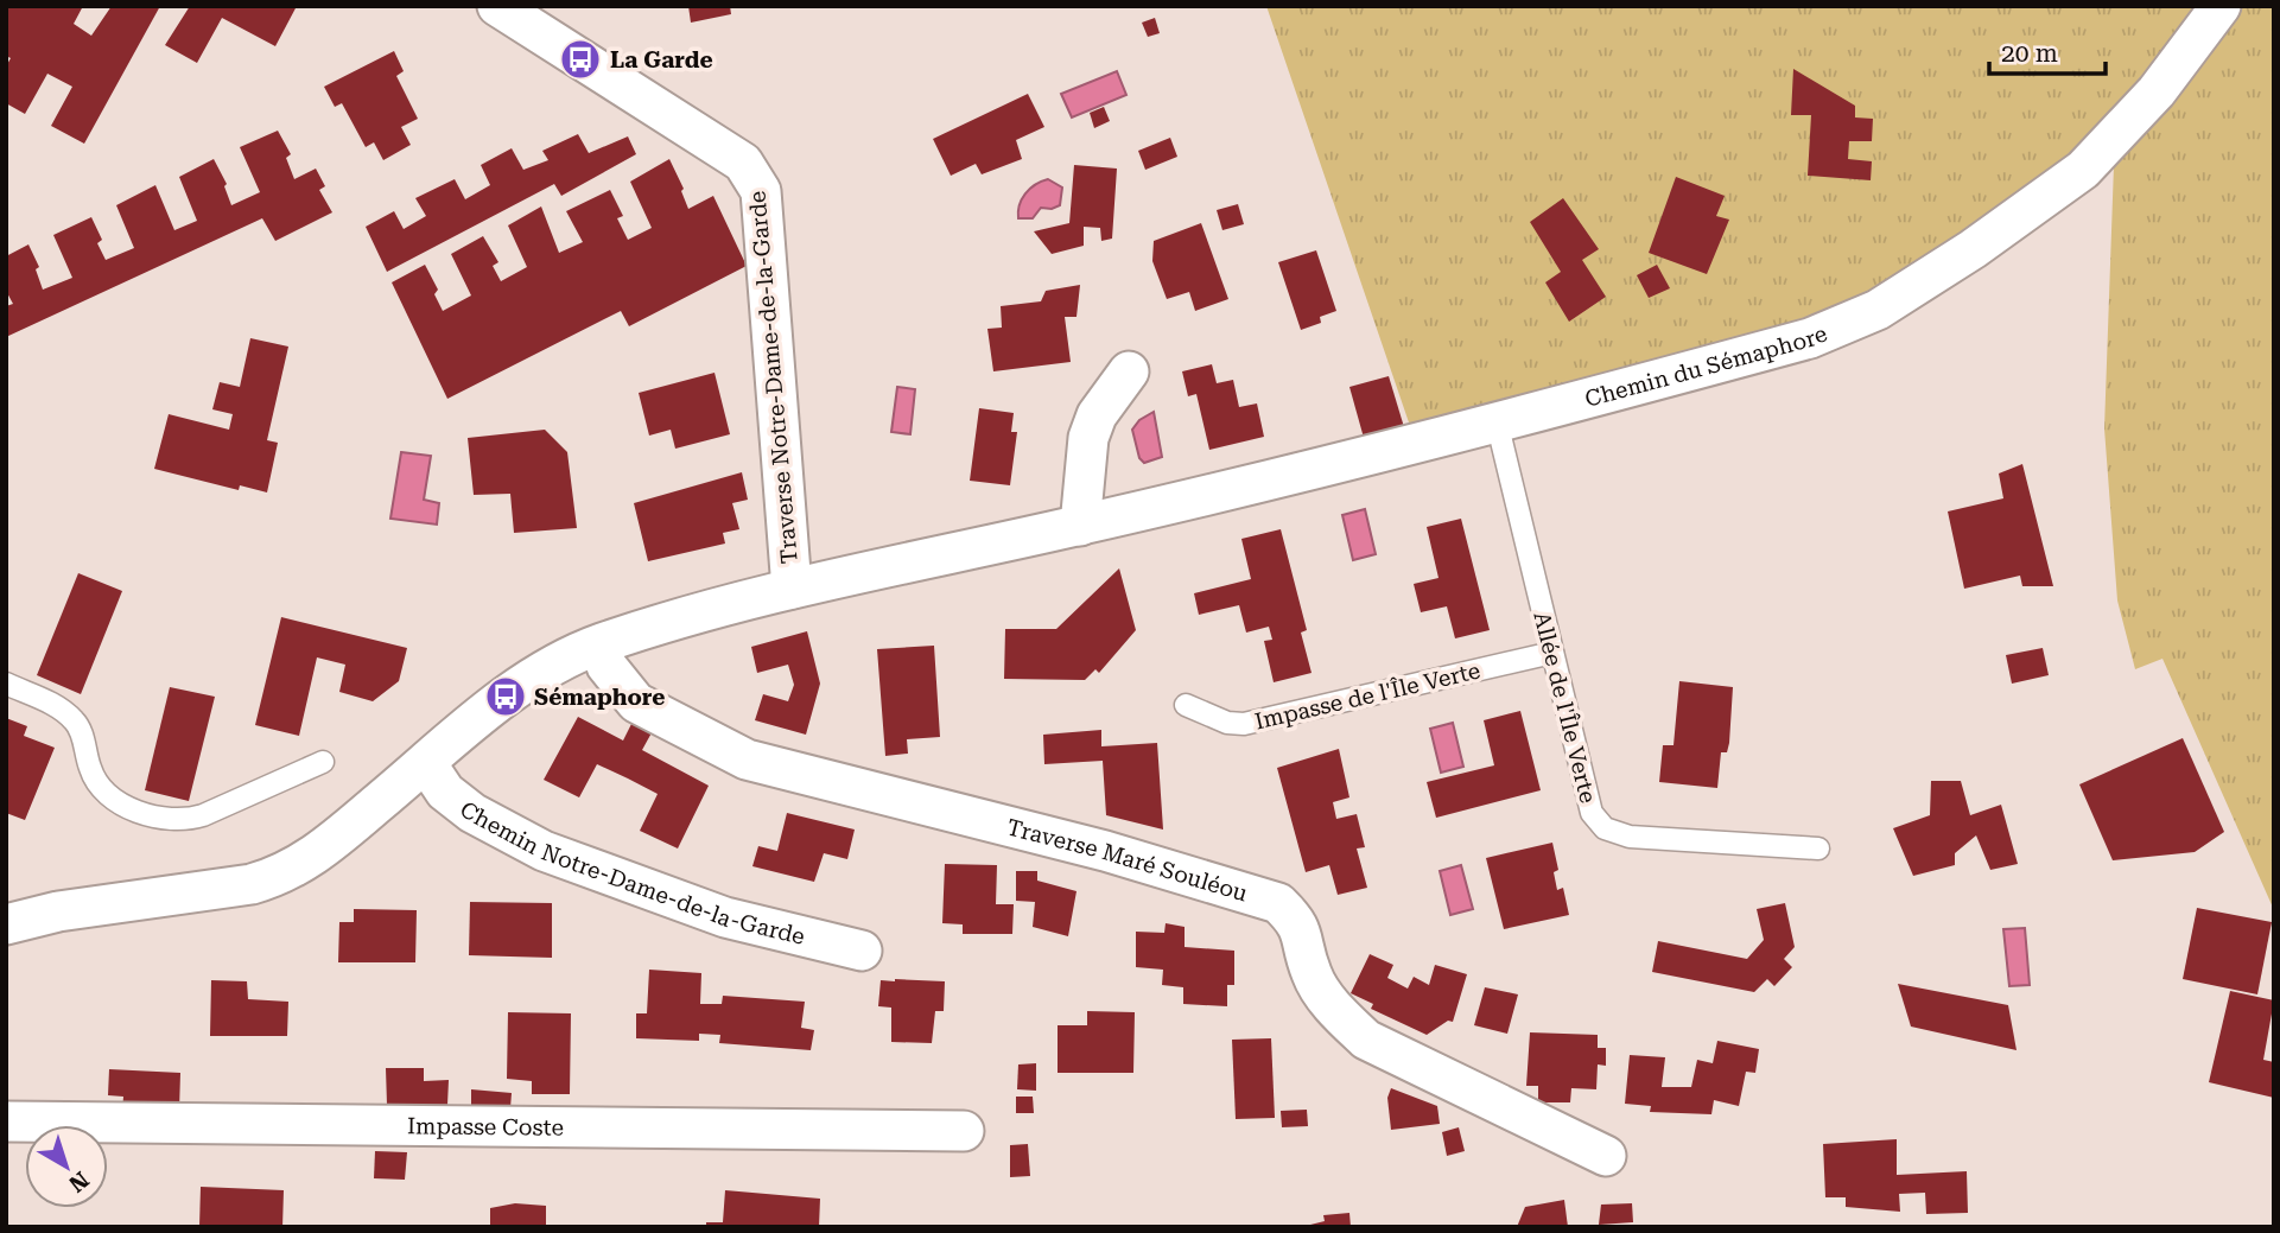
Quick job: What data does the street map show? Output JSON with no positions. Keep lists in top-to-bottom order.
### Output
{
  "streets": {
    "street": [
      "Chemin du Sémaphore",
      "Traverse Notre-Dame-de-la-Garde",
      "Traverse Maré Souléou",
      "Chemin Notre-Dame-de-la-Garde",
      "Impasse Coste"
    ],
    "lane": ["Impasse de l'Île Verte", "Allée de l'Île Verte"]
  },
  "crossings": [
    ["Chemin du Sémaphore", "Traverse Notre-Dame-de-la-Garde"],
    ["Chemin du Sémaphore", "Allée de l'Île Verte"],
    ["Impasse de l'Île Verte", "Allée de l'Île Verte"]
  ],
  "places": {
    "bus stop": ["La Garde", "Sémaphore"]
  },
  "scale_bar": "20 m",
  "north": "bottom right"
}
